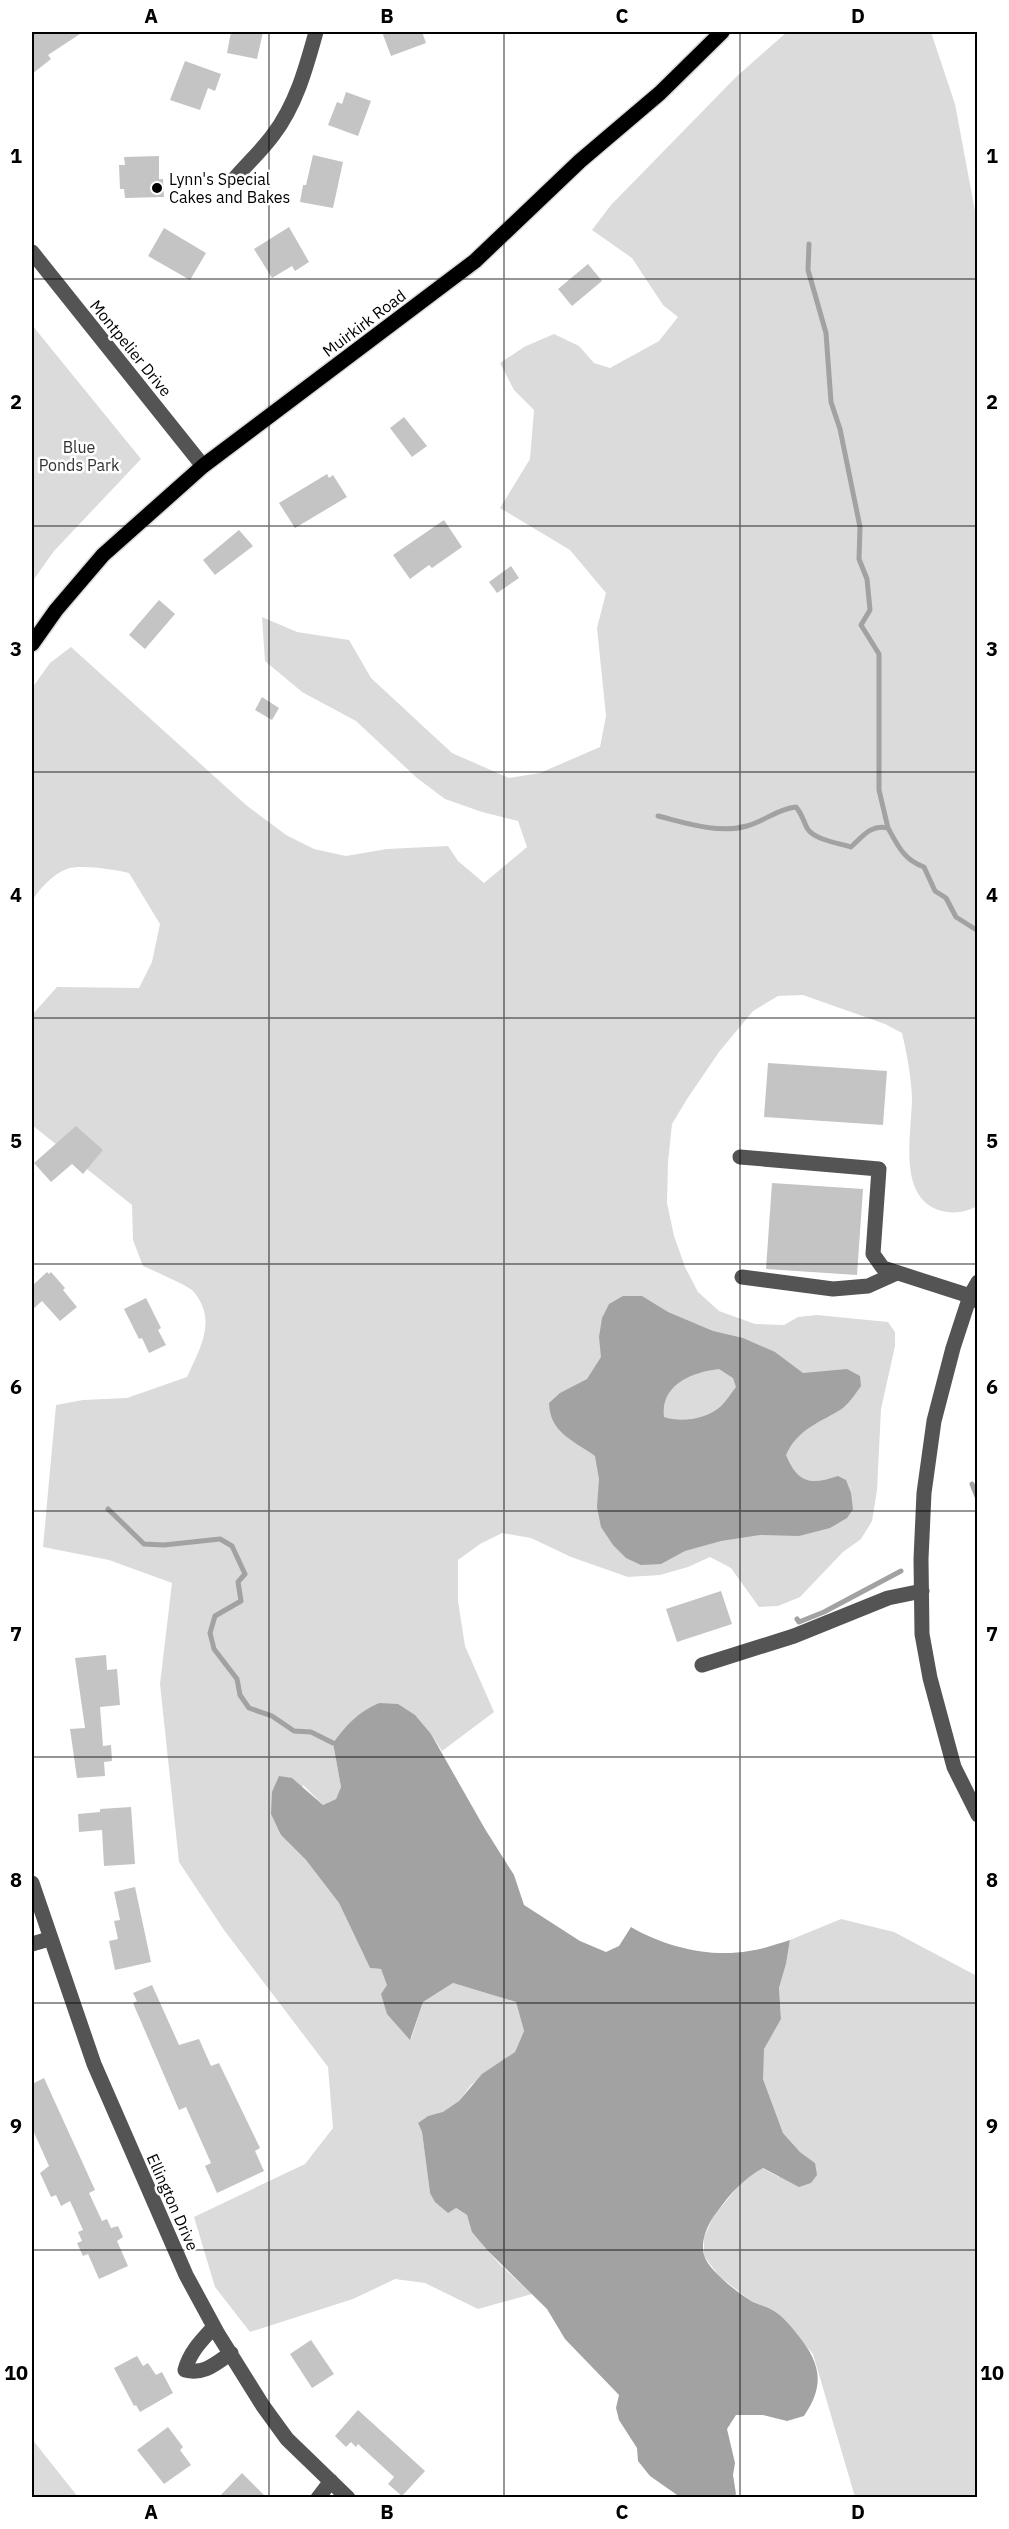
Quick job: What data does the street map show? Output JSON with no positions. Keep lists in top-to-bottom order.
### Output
{
  "streets": {
    "main road": ["Muirkirk Road"],
    "street": ["Montpelier Drive", "Ellington Drive"]
  },
  "crossings": [
    ["Muirkirk Road", "Montpelier Drive"]
  ],
  "parks": ["Blue Ponds Park"],
  "places": ["Lynn's Special Cakes and Bakes"],
  "grid": {
    "columns": [
      "A",
      "B",
      "C",
      "D"
    ],
    "rows": [
      "1",
      "2",
      "3",
      "4",
      "5",
      "6",
      "7",
      "8",
      "9",
      "10"
    ]
  }
}
